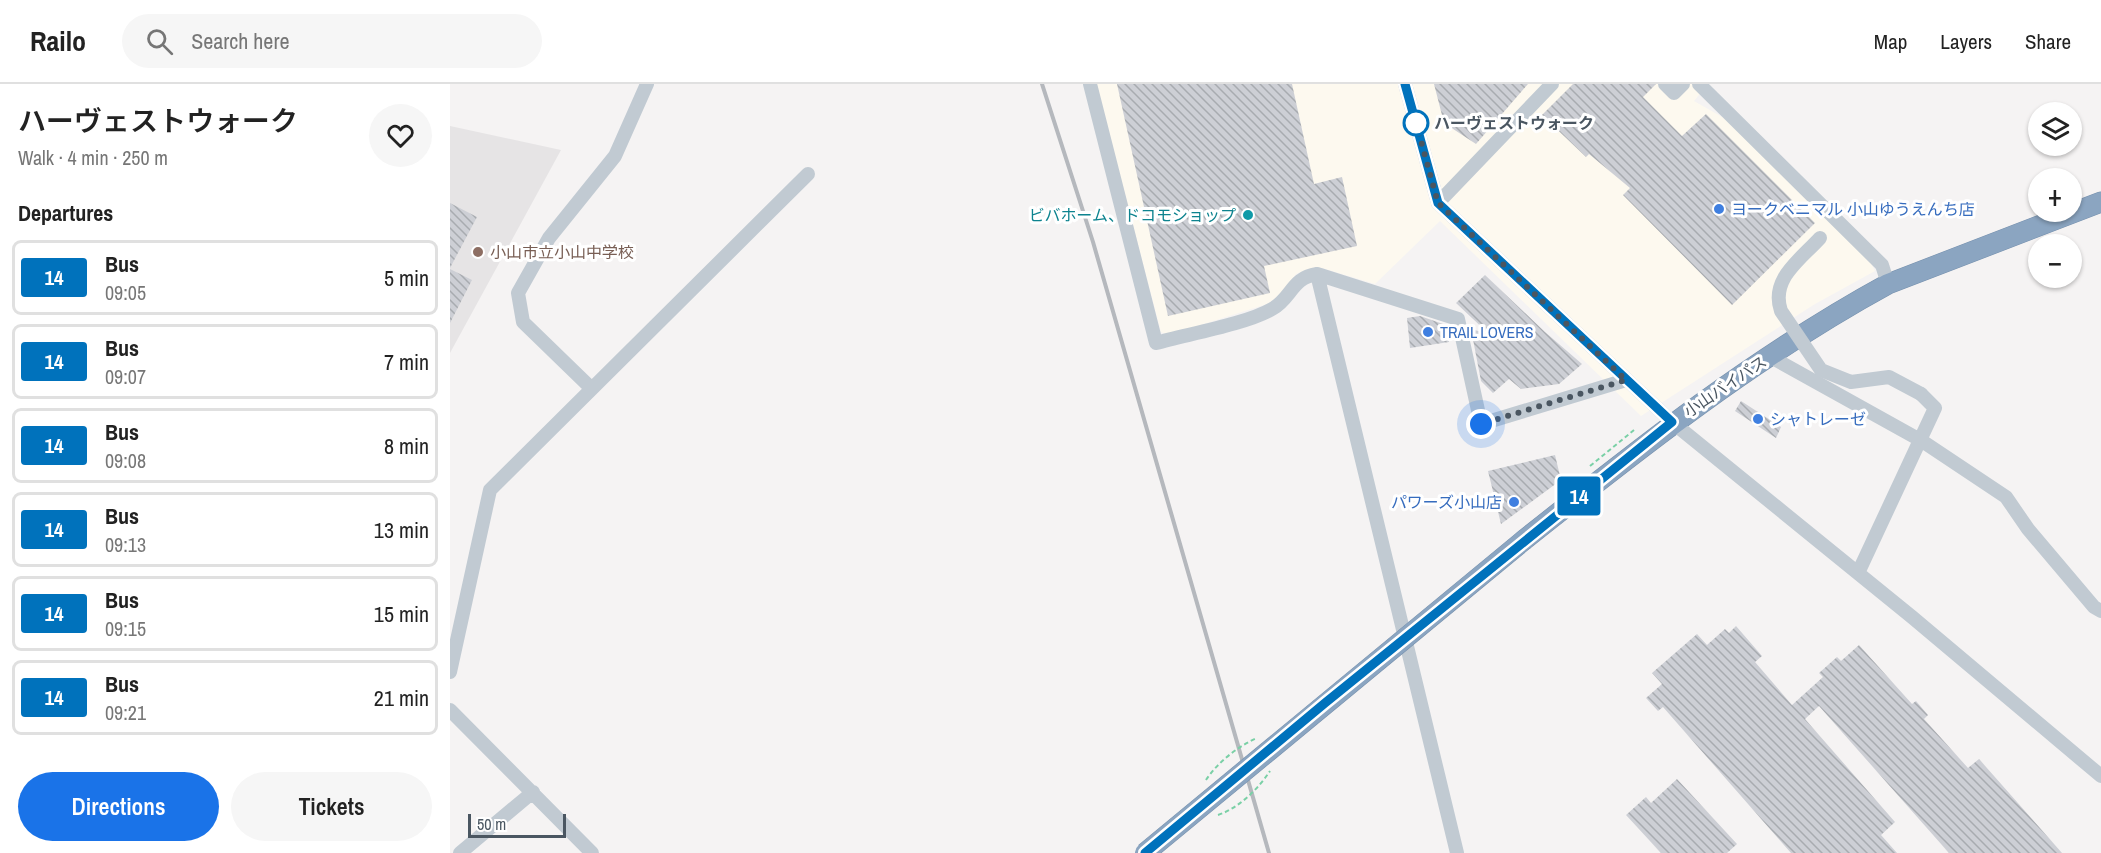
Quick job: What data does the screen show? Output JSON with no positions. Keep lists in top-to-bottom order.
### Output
{
  "streets": {
    "highway": ["小山バイパス"]
  },
  "places": [
    "ハーヴェストウォーク",
    "ヨークベニマル 小山ゆうえんち店",
    "ビバホーム、ドコモショップ",
    "小山市立小山中学校",
    "TRAIL LOVERS",
    "シャトレーゼ",
    "パワーズ小山店"
  ],
  "lines": ["bus line 14"],
  "scale_bar": "50 m",
  "page": {
    "header": "Railo",
    "search": "Search here",
    "nav": ["Map", "Layers", "Share"],
    "heading": [
      ["ハーヴェストウォーク", "Walk · 4 min · 250 m"],
      "Departures"
    ],
    "on_map": "14",
    "map_buttons": ["+", "−"],
    "list": [
      {
        "mark": "14",
        "name": "Bus",
        "note": "09:05",
        "value": "5 min"
      },
      {
        "mark": "14",
        "name": "Bus",
        "note": "09:07",
        "value": "7 min"
      },
      {
        "mark": "14",
        "name": "Bus",
        "note": "09:08",
        "value": "8 min"
      },
      {
        "mark": "14",
        "name": "Bus",
        "note": "09:13",
        "value": "13 min"
      },
      {
        "mark": "14",
        "name": "Bus",
        "note": "09:15",
        "value": "15 min"
      },
      {
        "mark": "14",
        "name": "Bus",
        "note": "09:21",
        "value": "21 min"
      }
    ],
    "buttons": ["Directions", "Tickets"],
    "scale": "50 m"
  }
}
